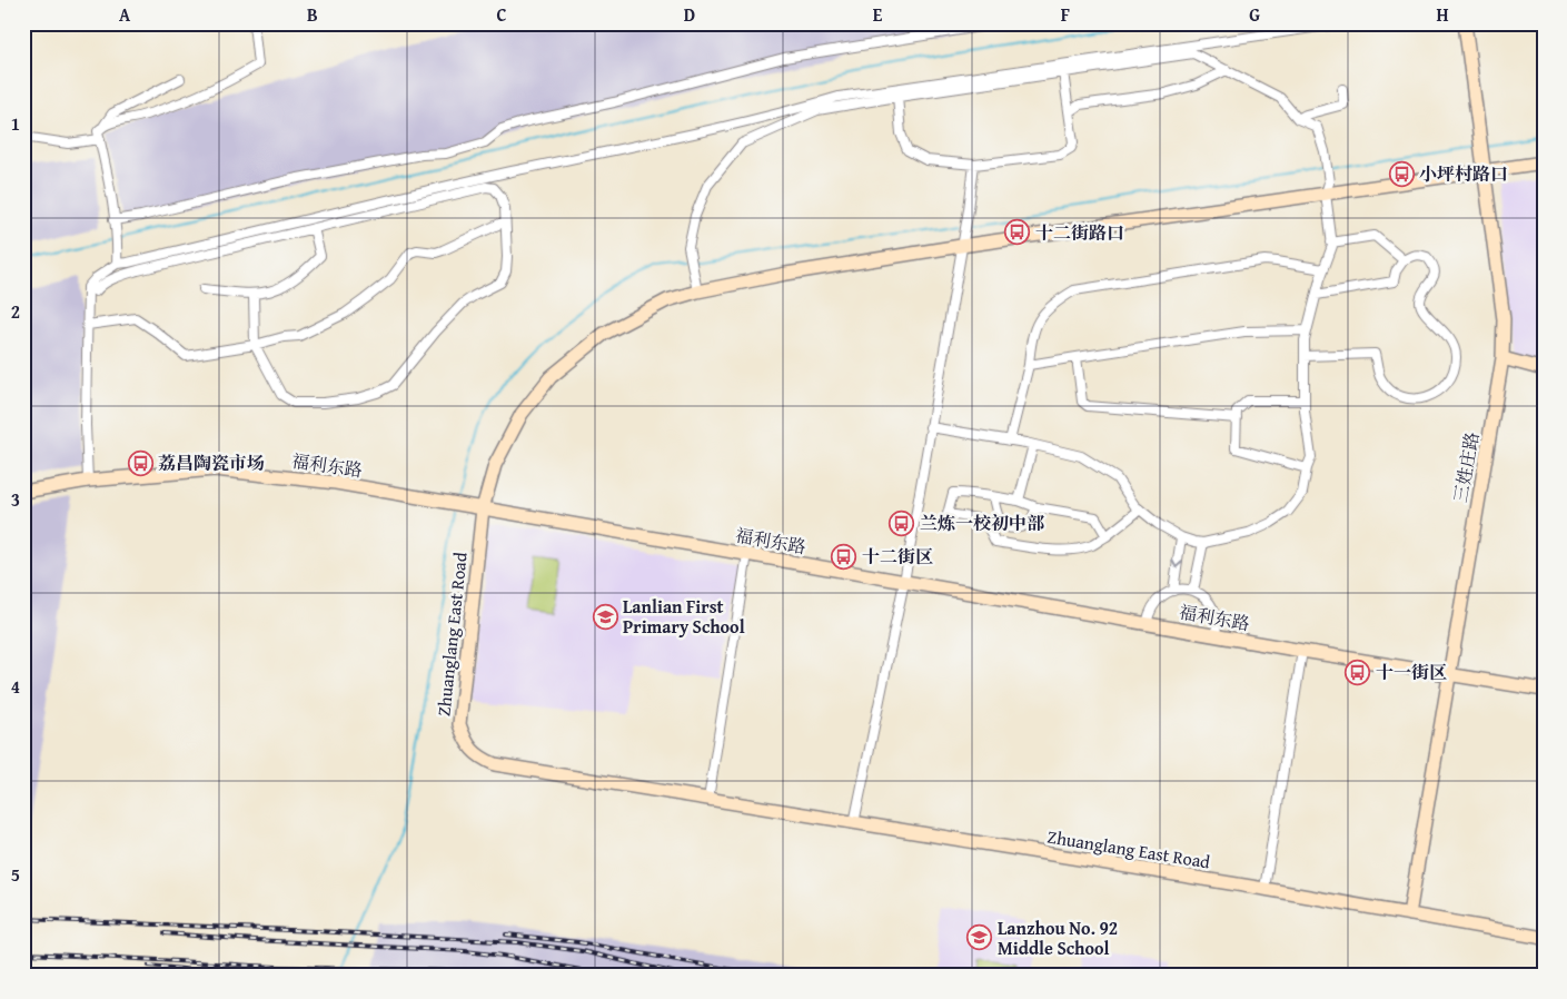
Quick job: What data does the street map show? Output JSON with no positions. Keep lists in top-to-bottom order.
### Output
{
  "streets": {
    "street": ["福利东路", "三姓庄路", "Zhuanglang East Road"]
  },
  "crossings": [
    ["福利东路", "三姓庄路"],
    ["福利东路", "Zhuanglang East Road"],
    ["三姓庄路", "Zhuanglang East Road"]
  ],
  "places": {
    "bus stop": [
      "小坪村路口",
      "十二街路口",
      "荔昌陶瓷市场",
      "兰炼一校初中部",
      "十二街区",
      "十一街区"
    ],
    "school or university": ["Lanlian First Primary School", "Lanzhou No. 92 Middle School"]
  },
  "grid": {
    "columns": [
      "A",
      "B",
      "C",
      "D",
      "E",
      "F",
      "G",
      "H"
    ],
    "rows": [
      "1",
      "2",
      "3",
      "4",
      "5"
    ]
  }
}
